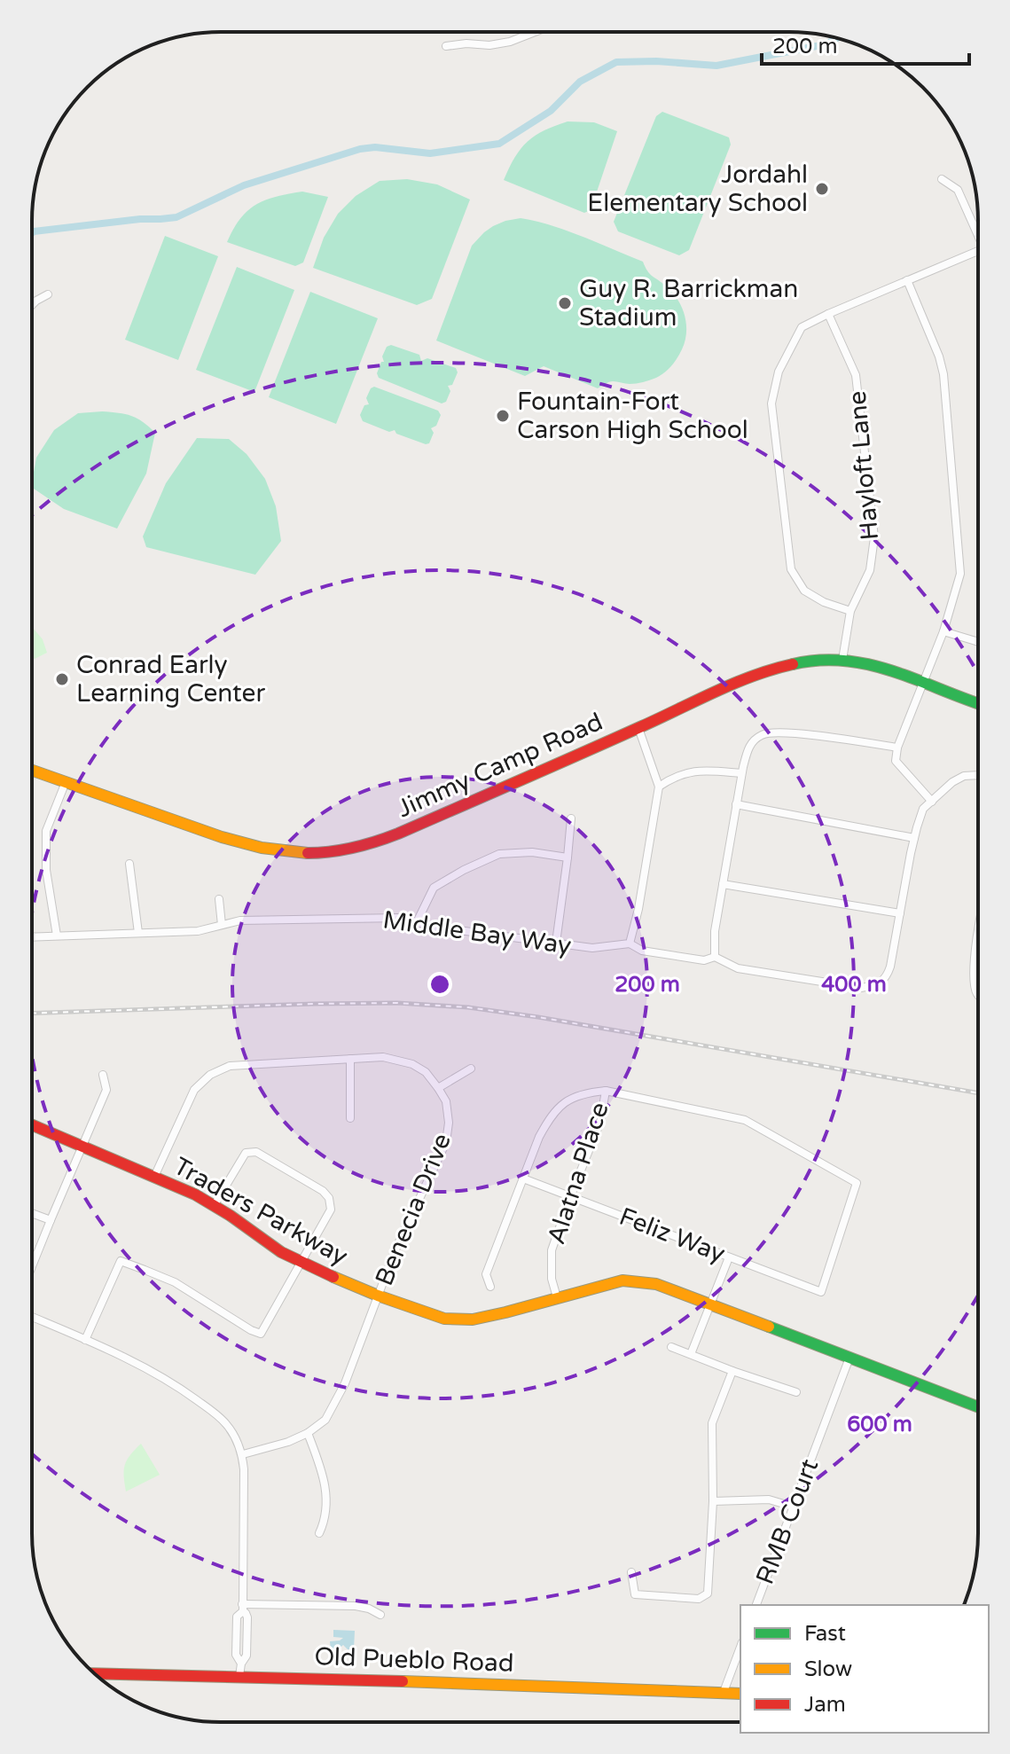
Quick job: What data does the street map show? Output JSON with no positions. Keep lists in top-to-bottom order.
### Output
{
  "streets": {
    "street": [
      "Hayloft Lane",
      "Jimmy Camp Road",
      "Middle Bay Way",
      "Alatna Place",
      "Benecia Drive",
      "Traders Parkway",
      "Feliz Way",
      "RMB Court",
      "Old Pueblo Road"
    ]
  },
  "crossings": [
    ["Hayloft Lane", "Jimmy Camp Road"],
    ["Alatna Place", "Traders Parkway"],
    ["Alatna Place", "Feliz Way"],
    ["Benecia Drive", "Traders Parkway"],
    ["Traders Parkway", "RMB Court"]
  ],
  "places": [
    "Jordahl Elementary School",
    "Guy R. Barrickman Stadium",
    "Fountain-Fort Carson High School",
    "Conrad Early Learning Center"
  ],
  "legend": ["Fast", "Slow", "Jam"],
  "scale_bar": "200 m",
  "rings": ["200 m", "400 m", "600 m"]
}
